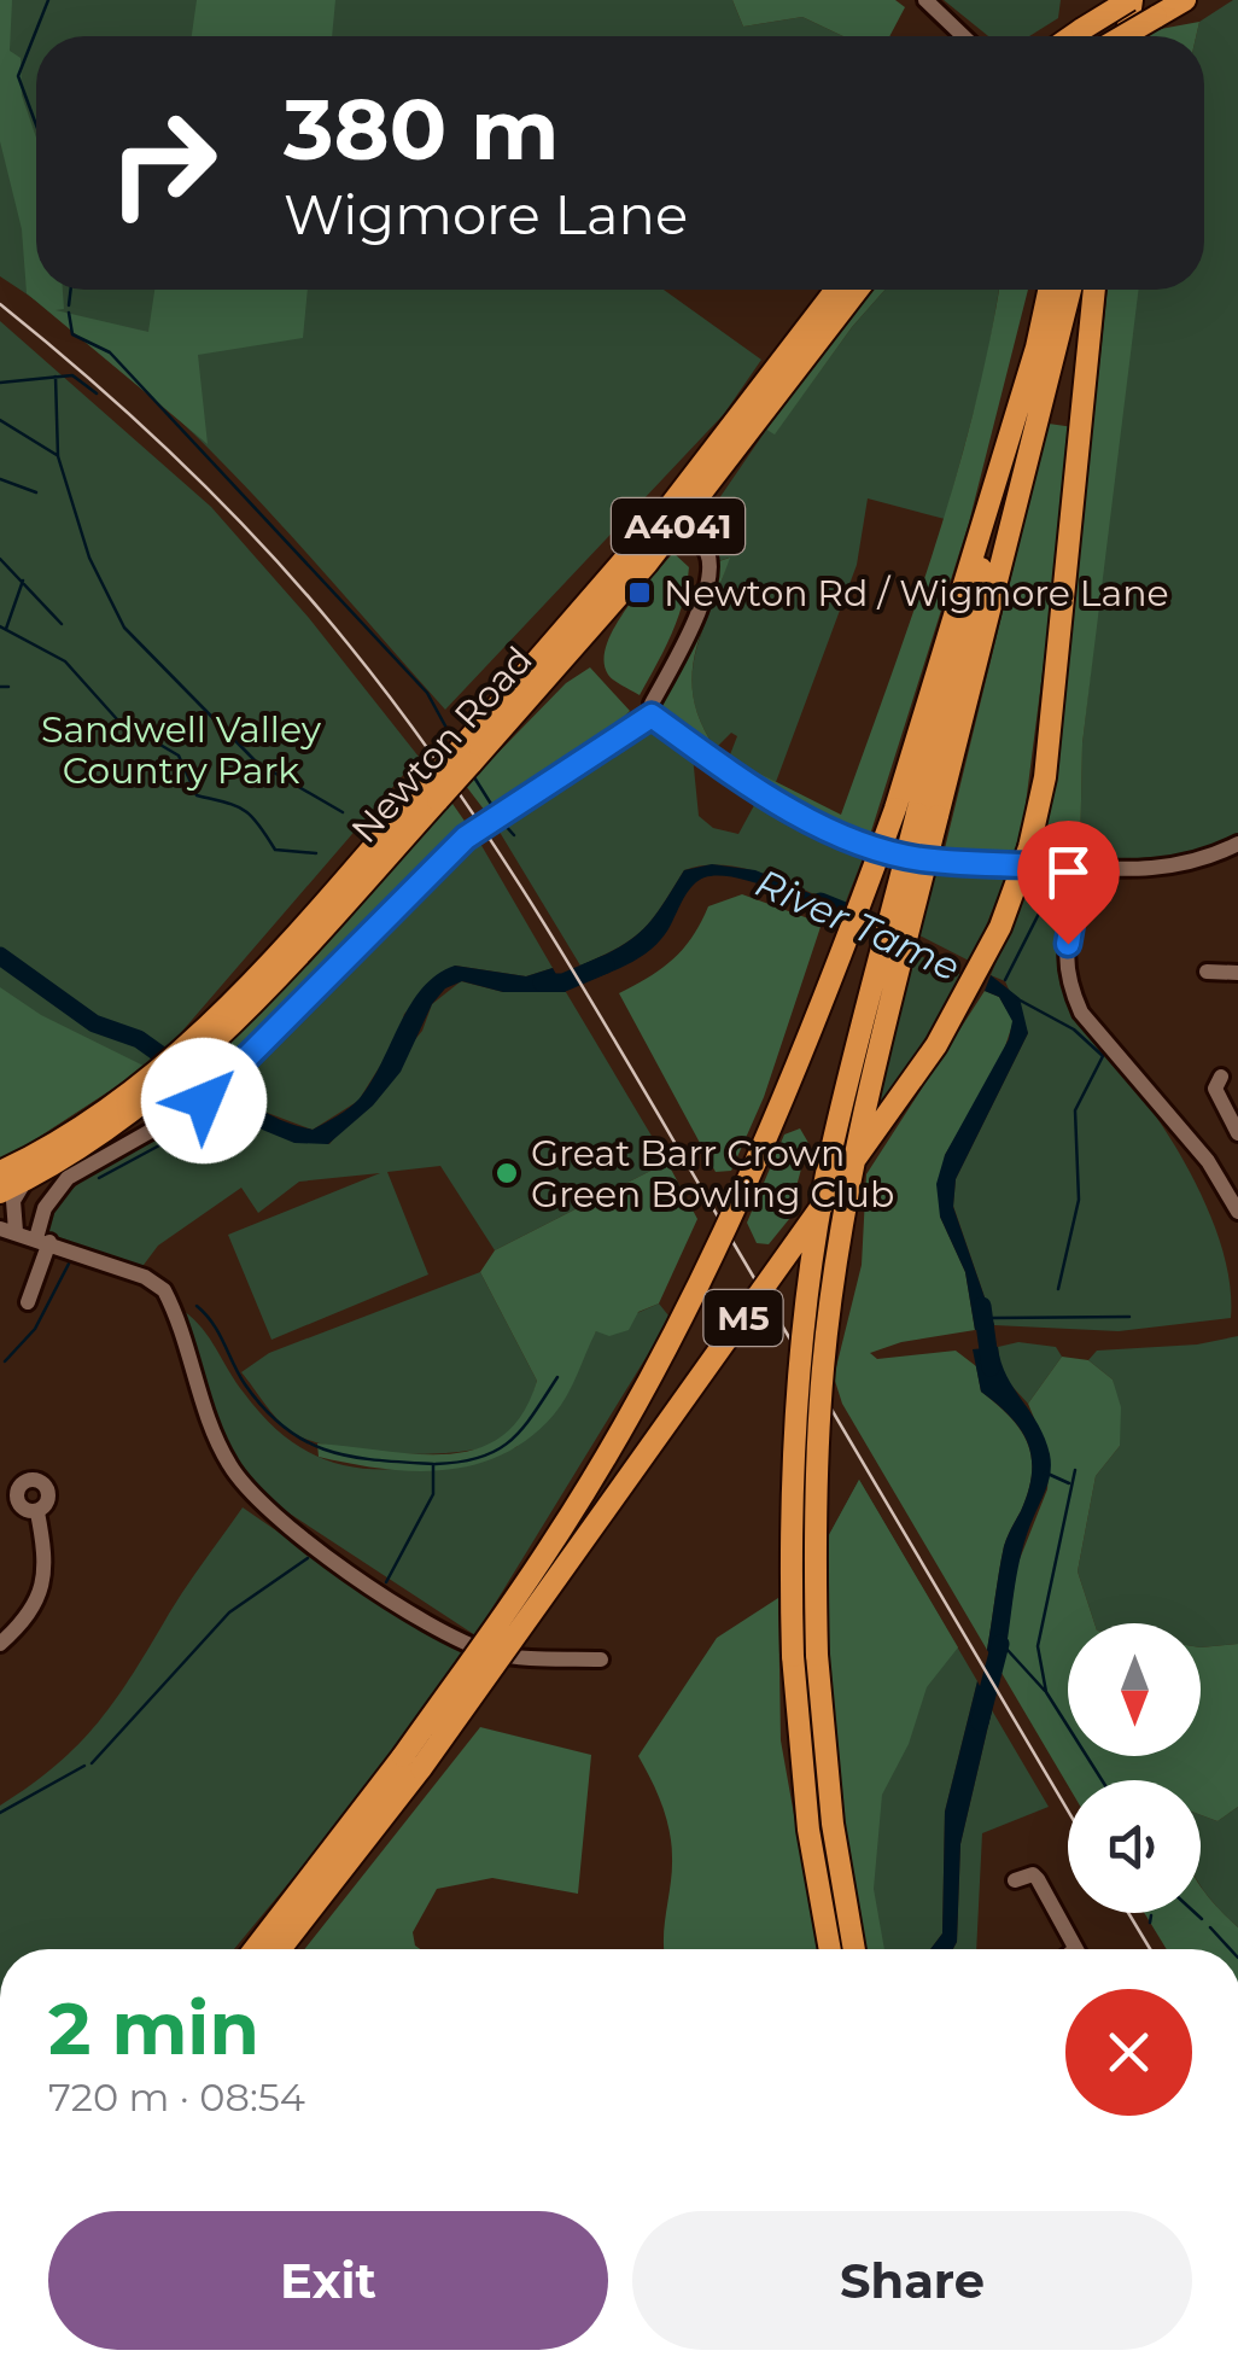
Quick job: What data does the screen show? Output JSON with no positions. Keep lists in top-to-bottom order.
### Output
{
  "streets": {
    "highway": ["A4041", "Newton Road", "M5"]
  },
  "water": ["River Tame"],
  "parks": ["Sandwell Valley Country Park"],
  "places": {
    "transit": ["Newton Rd / Wigmore Lane"],
    "other": ["Great Barr Crown Green Bowling Club"]
  },
  "north": "bottom",
  "page": {
    "turn": ["380 m", "Wigmore Lane"],
    "heading": ["2 min", "720 m · 08:54"],
    "buttons": ["Exit", "Share"]
  }
}
